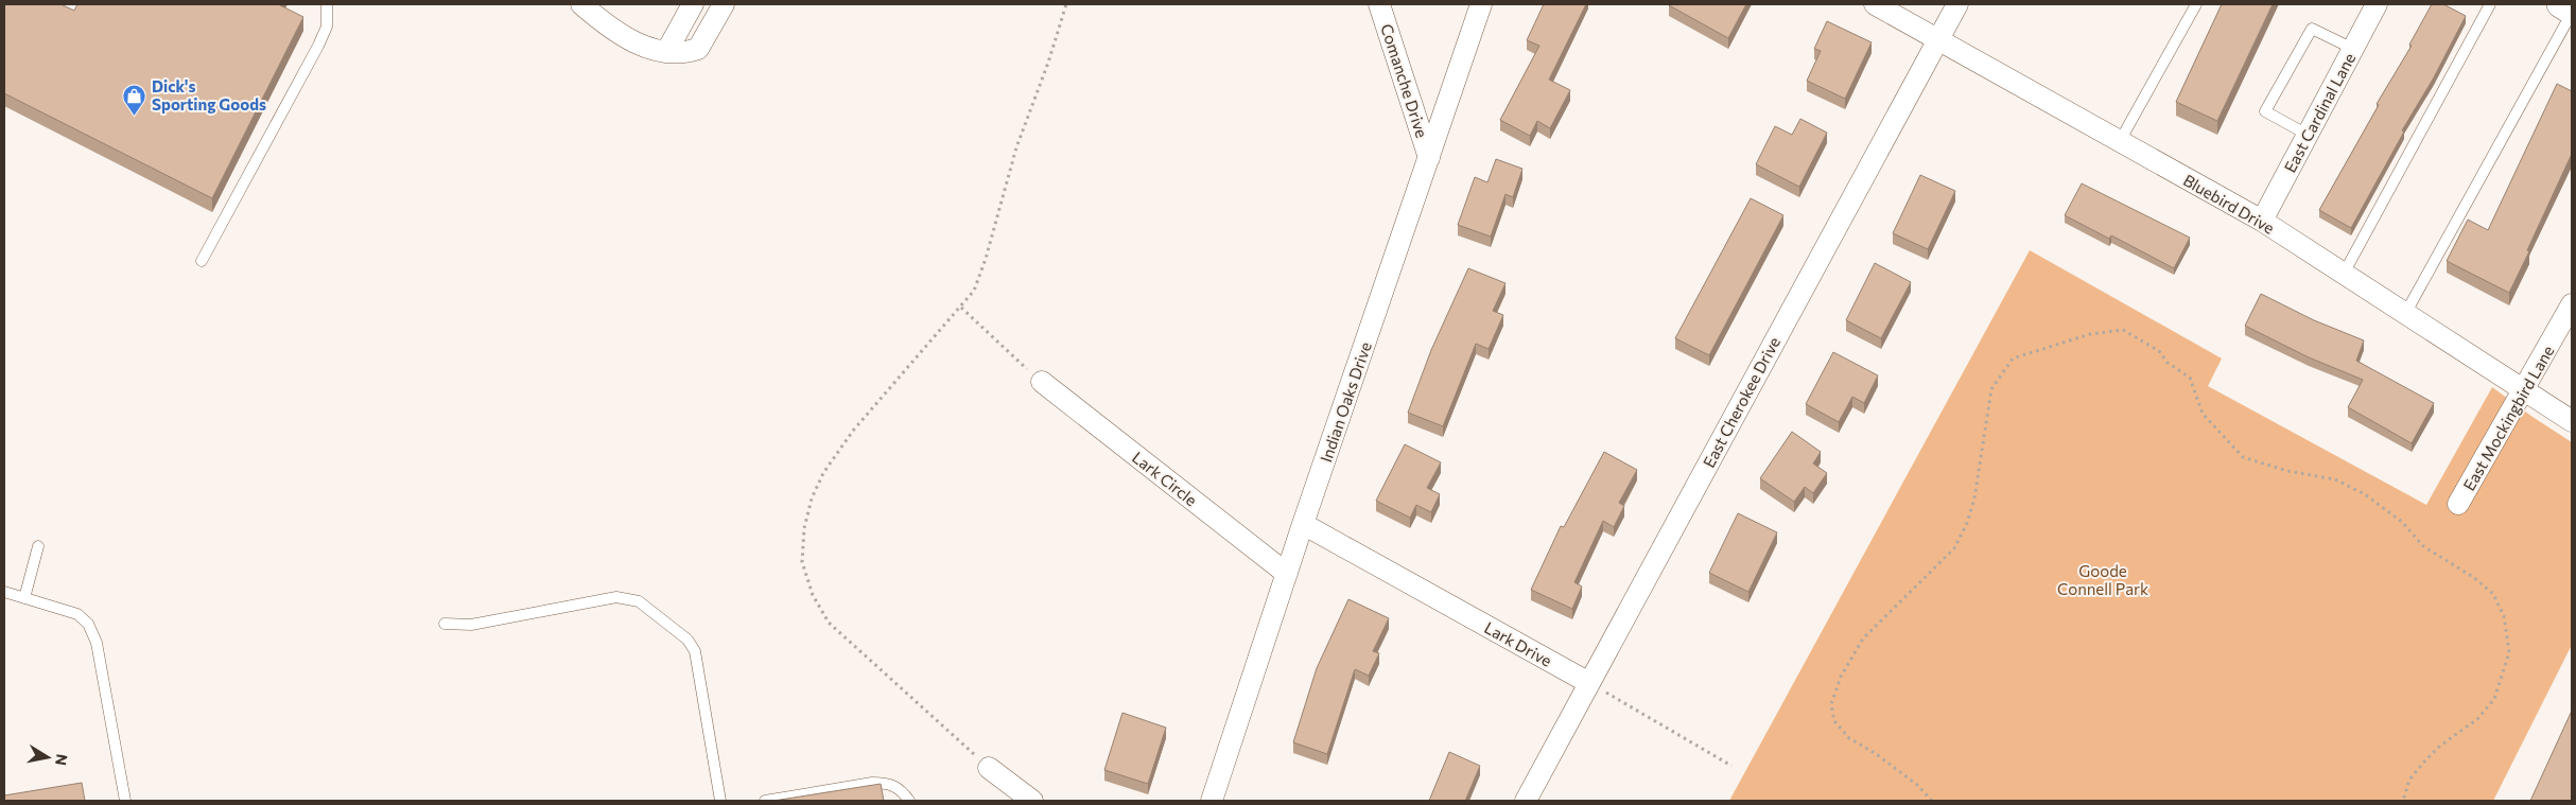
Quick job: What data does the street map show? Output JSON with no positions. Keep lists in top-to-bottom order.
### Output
{
  "streets": {
    "street": [
      "Comanche Drive",
      "East Cardinal Lane",
      "Bluebird Drive",
      "Indian Oaks Drive",
      "East Cherokee Drive",
      "East Mockingbird Lane",
      "Lark Circle",
      "Lark Drive"
    ]
  },
  "crossings": [
    ["Comanche Drive", "Indian Oaks Drive"],
    ["East Cardinal Lane", "Bluebird Drive"],
    ["Bluebird Drive", "East Cherokee Drive"],
    ["Bluebird Drive", "East Mockingbird Lane"],
    ["Indian Oaks Drive", "Lark Circle"],
    ["Indian Oaks Drive", "Lark Drive"],
    ["East Cherokee Drive", "Lark Drive"]
  ],
  "parks": ["Goode Connell Park"],
  "places": {
    "shop": ["Dick's Sporting Goods"]
  },
  "north": "right"
}
